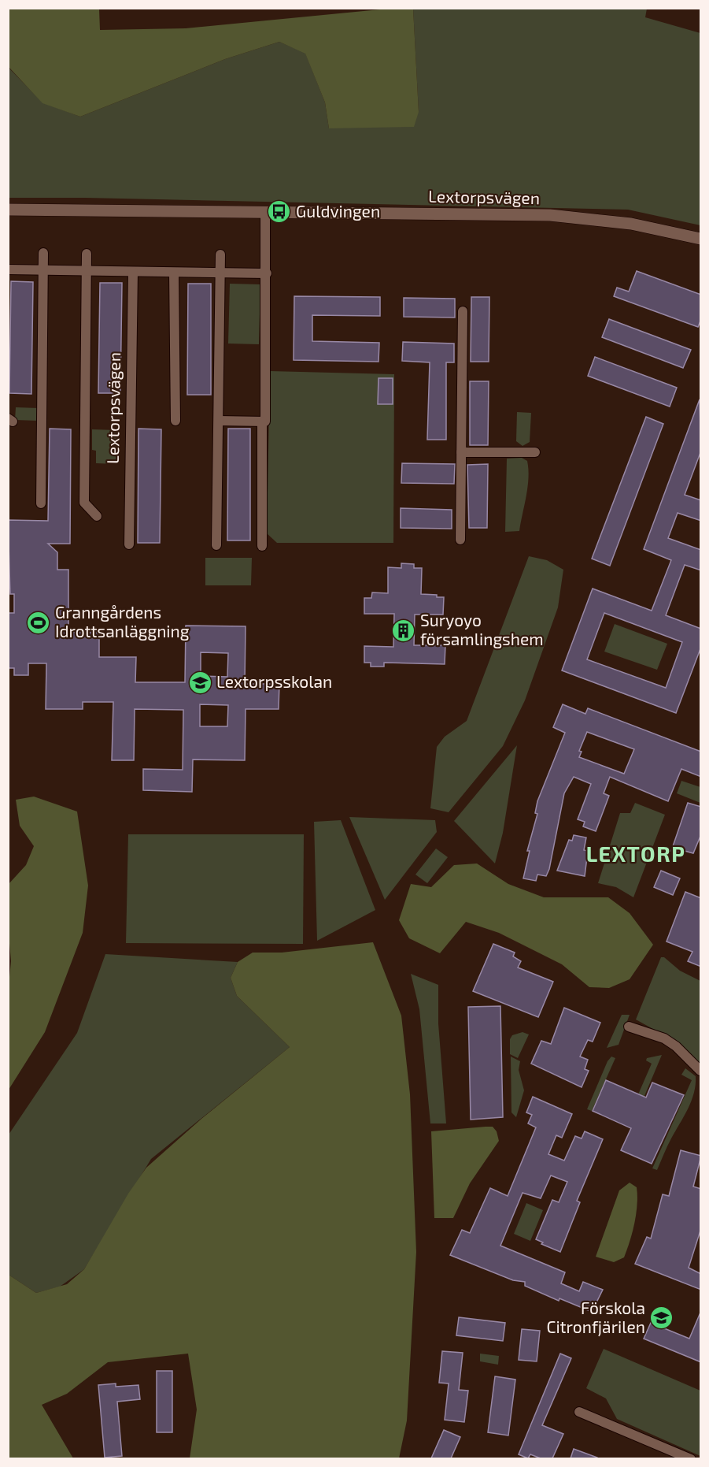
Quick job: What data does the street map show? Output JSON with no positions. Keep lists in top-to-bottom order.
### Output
{
  "streets": {
    "street": ["Lextorpsvägen"]
  },
  "districts": ["LEXTORP"],
  "places": {
    "bus stop": ["Guldvingen"],
    "sports": ["Granngårdens Idrottsanläggning"],
    "building": ["Suryoyo församlingshem"],
    "school or university": ["Lextorpsskolan", "Förskola Citronfjärilen"]
  }
}
